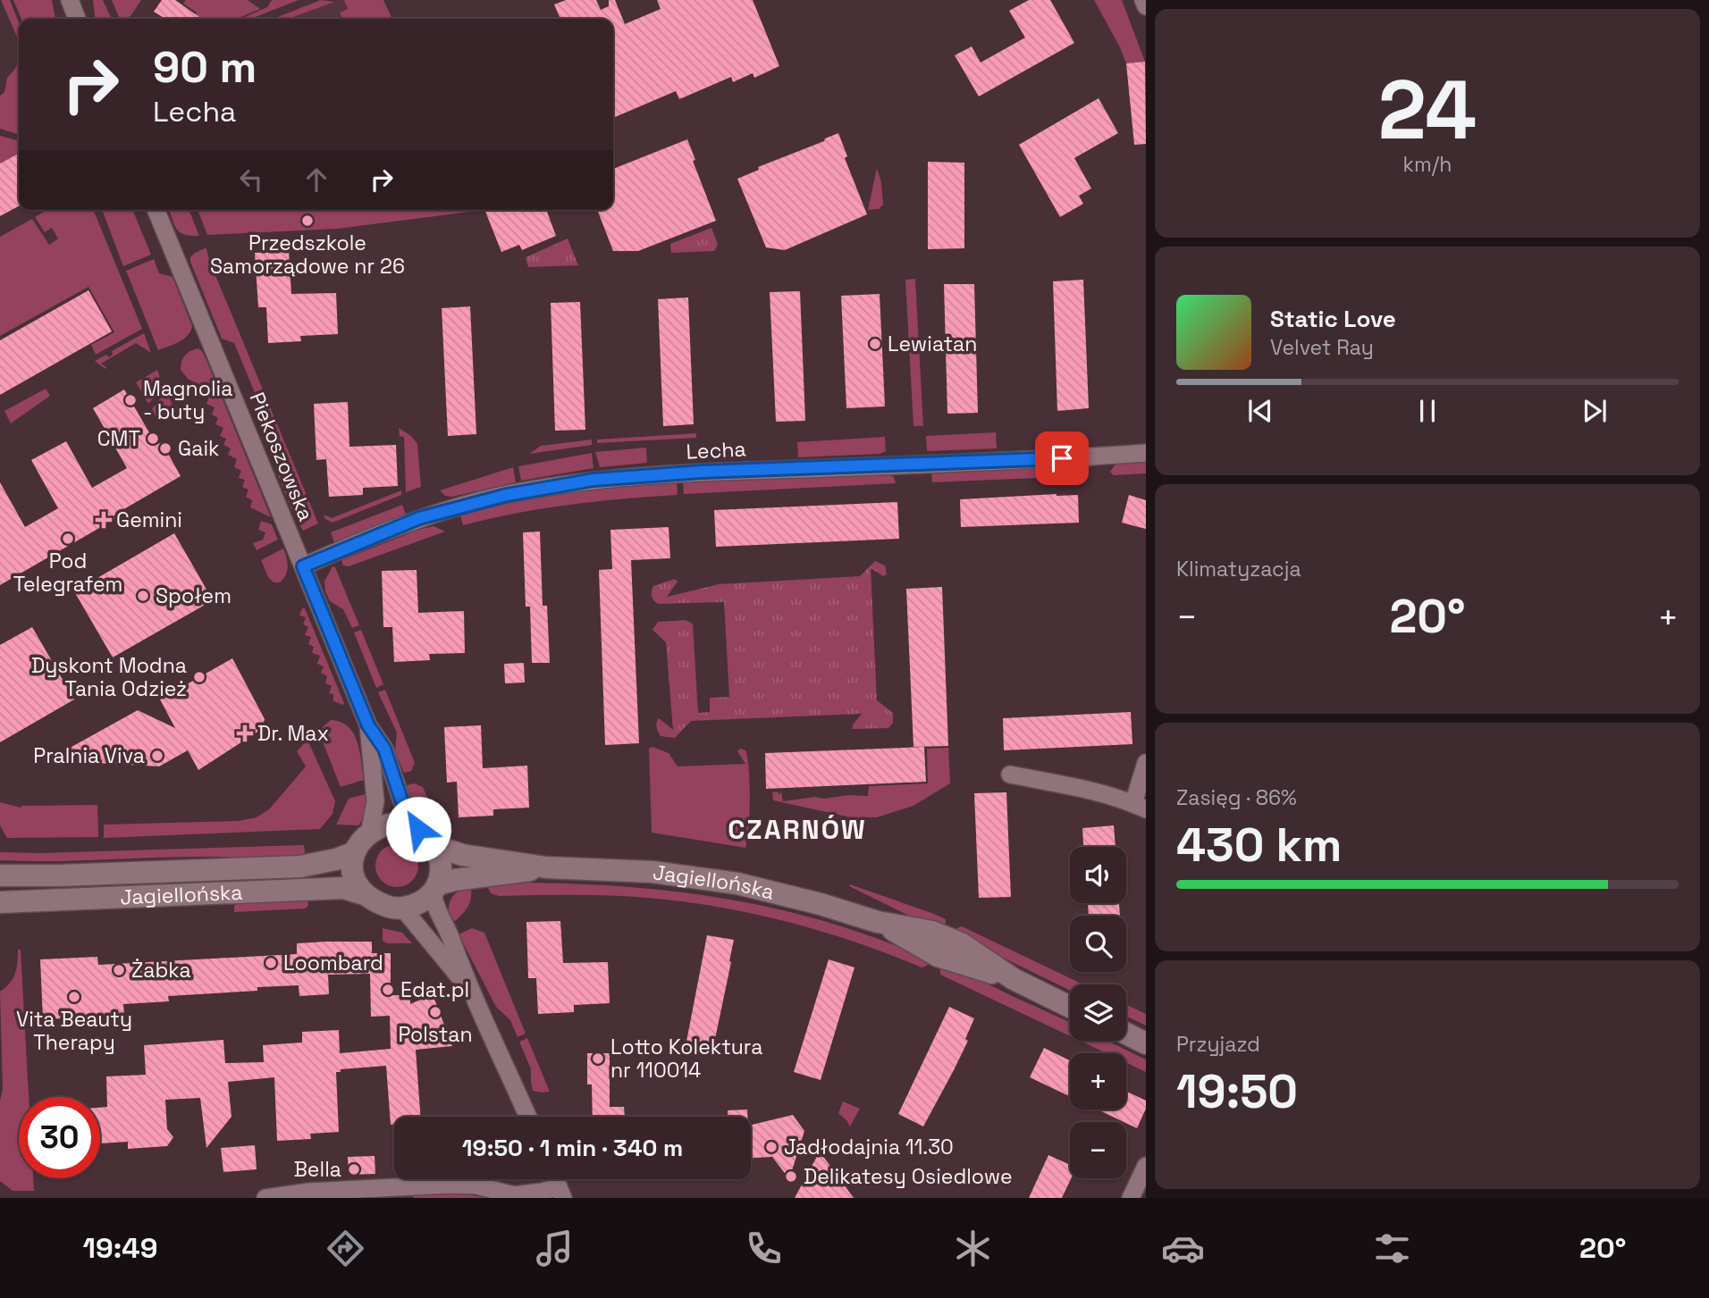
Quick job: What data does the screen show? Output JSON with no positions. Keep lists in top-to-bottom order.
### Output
{
  "streets": {
    "street": ["Lecha", "Piekoszowska", "Jagiellońska"]
  },
  "crossings": [
    ["Lecha", "Piekoszowska"],
    ["Piekoszowska", "Jagiellońska"]
  ],
  "districts": ["CZARNÓW"],
  "places": {
    "other": [
      "Przedszkole Samorządowe nr 26",
      "Lewiatan",
      "Magnolia - buty",
      "CMT",
      "Gaik",
      "Pod Telegrafem",
      "Społem",
      "Dyskont Modna Tania Odzież",
      "Pralnia Viva",
      "Loombard",
      "Żabka",
      "Edat.pl",
      "Vita Beauty Therapy",
      "Polstan",
      "Lotto Kolektura nr 110014",
      "Jadłodajnia 11.30",
      "Bella",
      "Delikatesy Osiedlowe"
    ],
    "health": ["Gemini", "Dr. Max"]
  },
  "page": {
    "tile": [
      ["24", "km/h"],
      "Klimatyzacja",
      ["Zasięg · 86%", "430 km"],
      ["Przyjazd", "19:50"]
    ],
    "turn": ["90 m", "Lecha"],
    "song": ["Static Love", "Velvet Ray"],
    "heat": ["−", "20°", "+"],
    "map_buttons": ["+", "−"],
    "limit": "30",
    "trip": "19:50 · 1 min · 340 m",
    "tabs": ["19:49", "20°"]
  }
}
